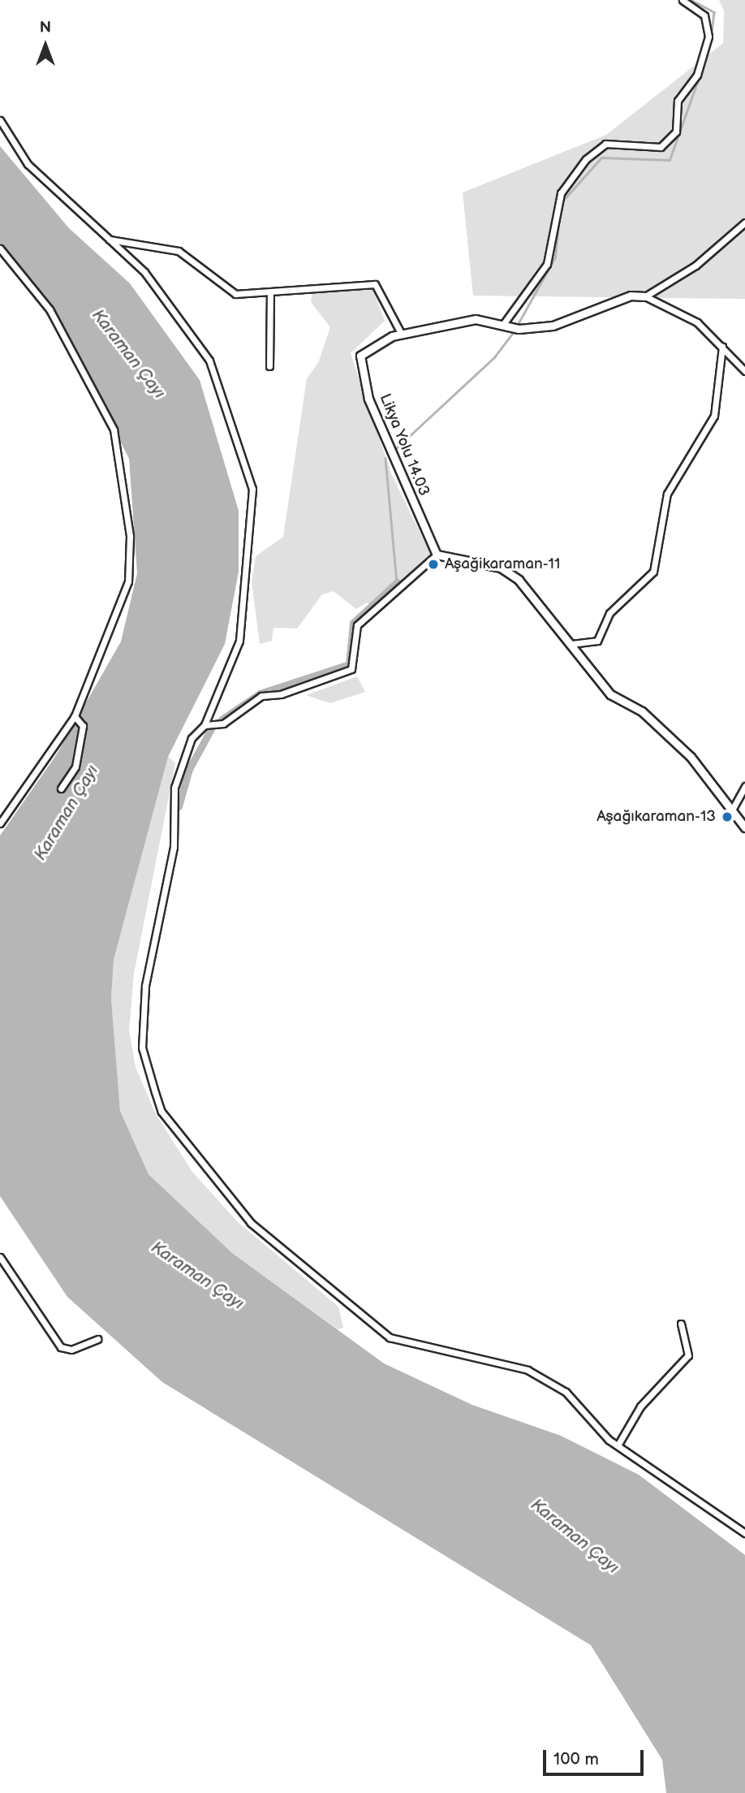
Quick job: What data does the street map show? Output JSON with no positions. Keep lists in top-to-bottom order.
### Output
{
  "streets": {
    "street": ["Likya Yolu 14.03"]
  },
  "water": ["Karaman Çayı"],
  "places": ["Aşağikaraman-11", "Aşağıkaraman-13"],
  "scale_bar": "100 m",
  "north": "top"
}
